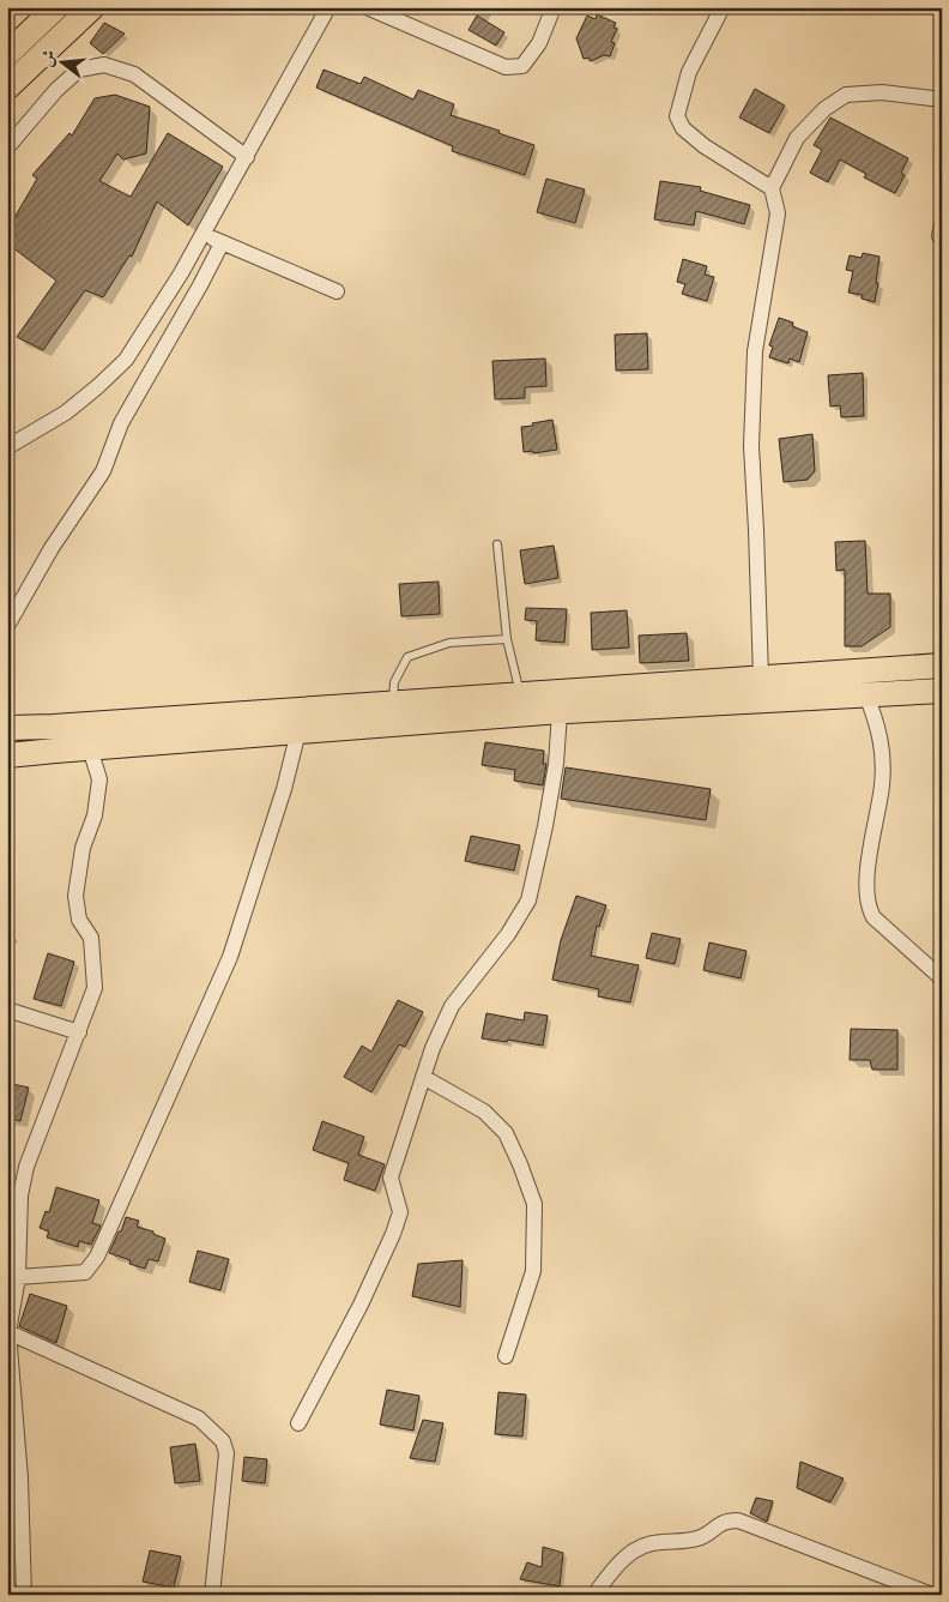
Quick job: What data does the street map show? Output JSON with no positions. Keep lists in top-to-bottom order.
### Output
{
  "north": "left"
}
